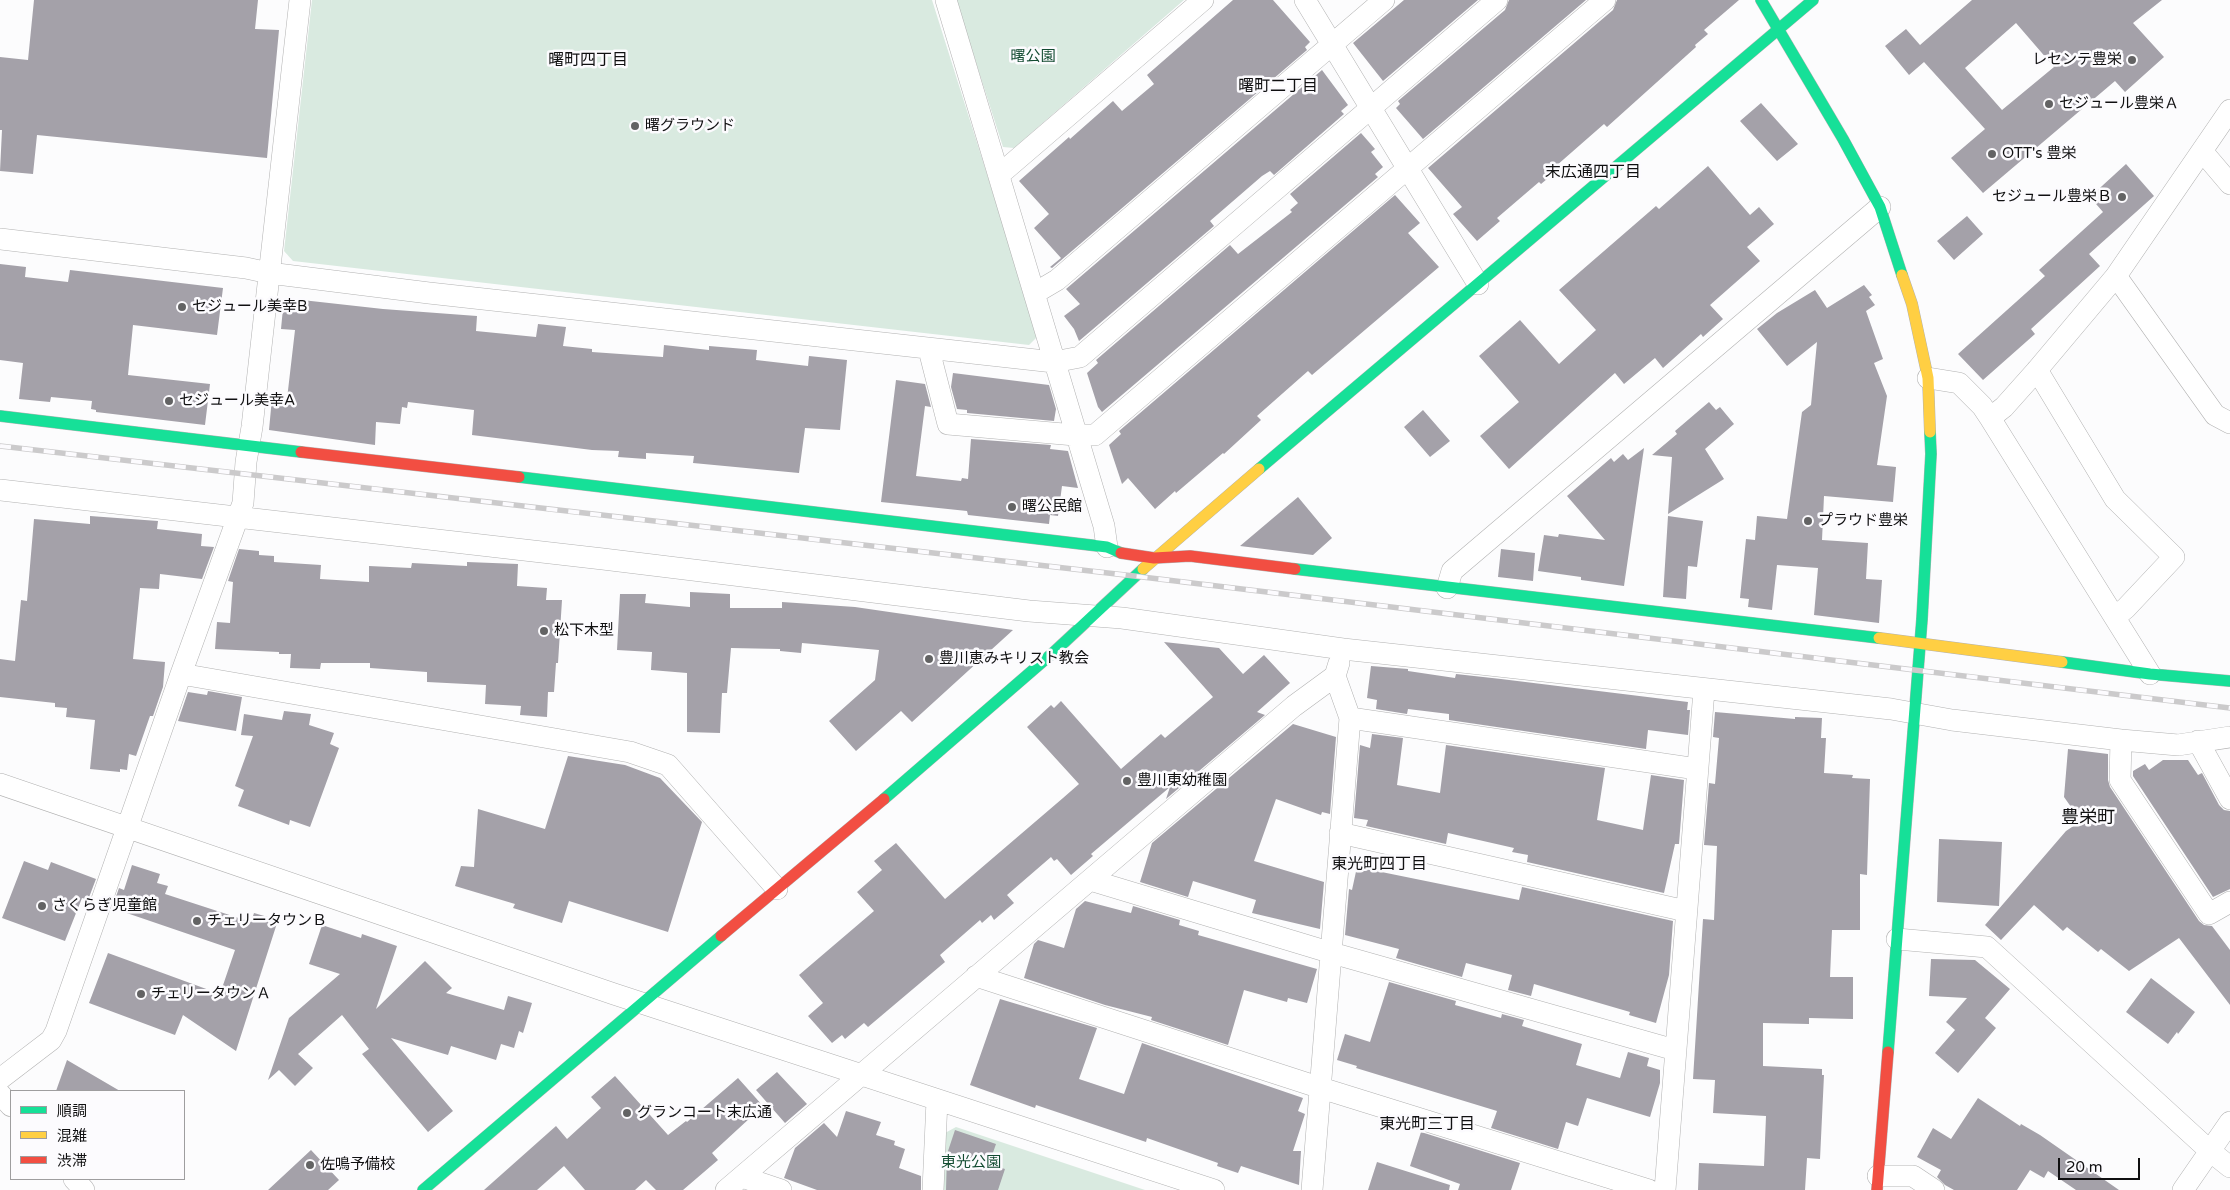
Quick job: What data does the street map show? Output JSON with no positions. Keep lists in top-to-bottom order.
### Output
{
  "districts": [
    "曙町四丁目",
    "曙町二丁目",
    "末広通四丁目",
    "豊栄町",
    "東光町四丁目",
    "東光町三丁目"
  ],
  "parks": ["曙公園", "東光公園"],
  "places": [
    "レセンテ豊栄",
    "セジュール豊栄Ａ",
    "曙グラウンド",
    "OTT's 豊栄",
    "セジュール豊栄Ｂ",
    "セジュール美幸B",
    "セジュール美幸A",
    "曙公民館",
    "プラウド豊栄",
    "松下木型",
    "豊川恵みキリスト教会",
    "豊川東幼稚園",
    "さくらぎ児童館",
    "チェリータウンＢ",
    "チェリータウンＡ",
    "グランコート末広通",
    "佐鳴予備校"
  ],
  "legend": ["順調", "混雑", "渋滞"],
  "scale_bar": "20 m"
}
